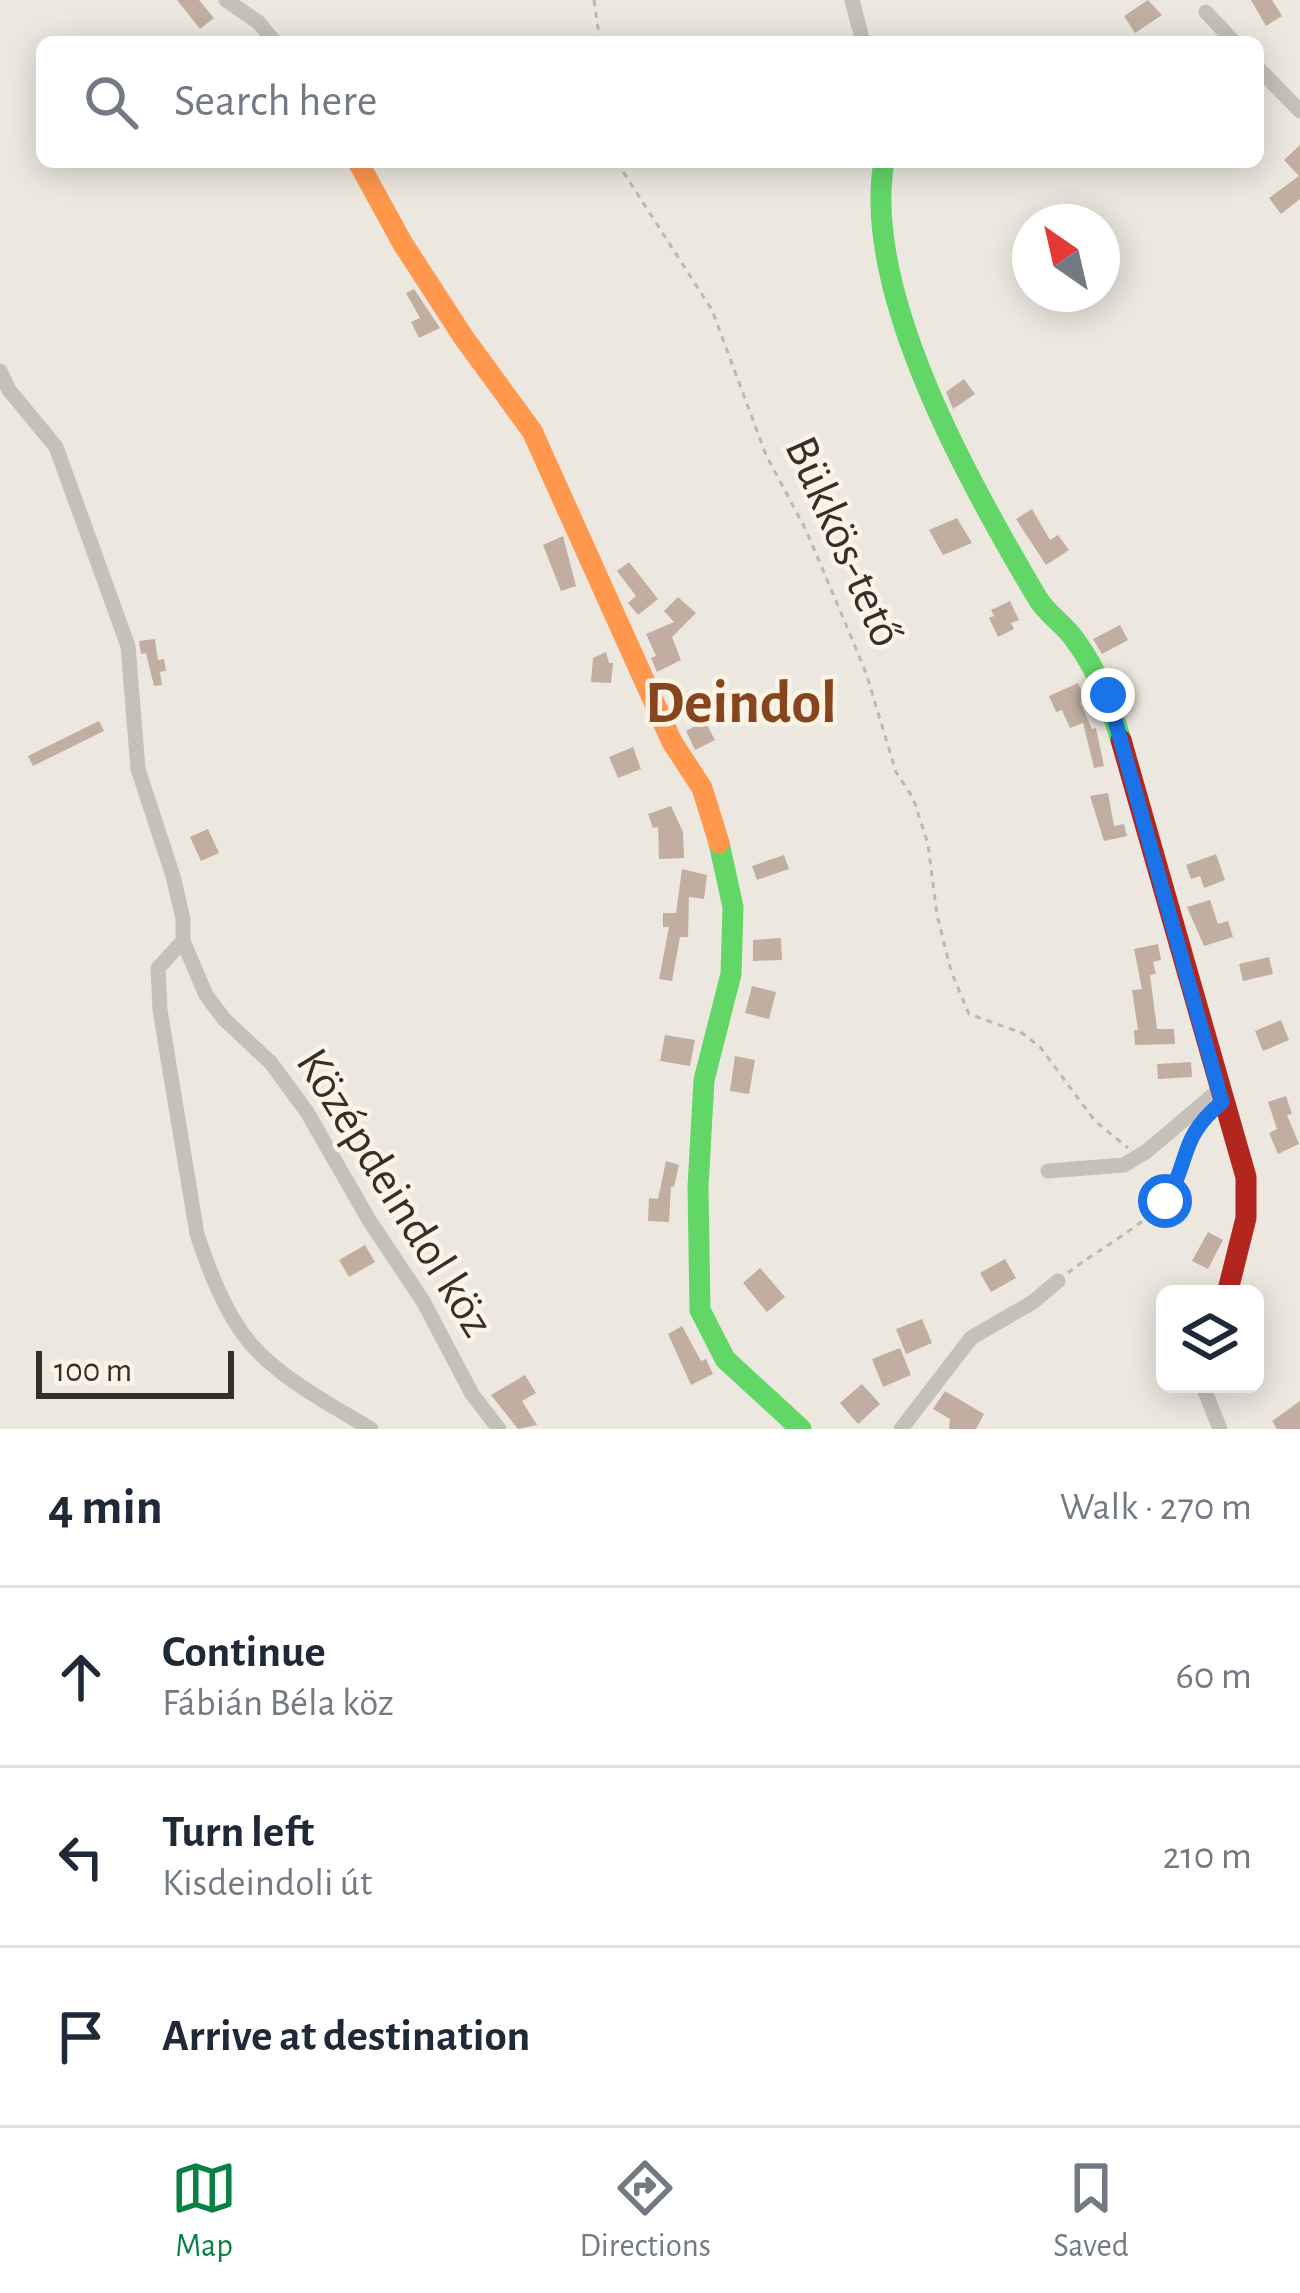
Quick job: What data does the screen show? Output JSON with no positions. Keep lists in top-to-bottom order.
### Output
{
  "streets": {
    "street": ["Középdeindol köz"],
    "path": ["Bükkös-tető"]
  },
  "districts": ["Deindol"],
  "scale_bar": "100 m",
  "north": "top left",
  "page": {
    "search": "Search here",
    "scale": "100 m",
    "heading": ["4 min", "Walk · 270 m"],
    "list": [
      ["Continue", "Fábián Béla köz", "60 m"],
      ["Turn left", "Kisdeindoli út", "210 m"],
      "Arrive at destination"
    ],
    "nav": ["Map", "Directions", "Saved"]
  }
}
